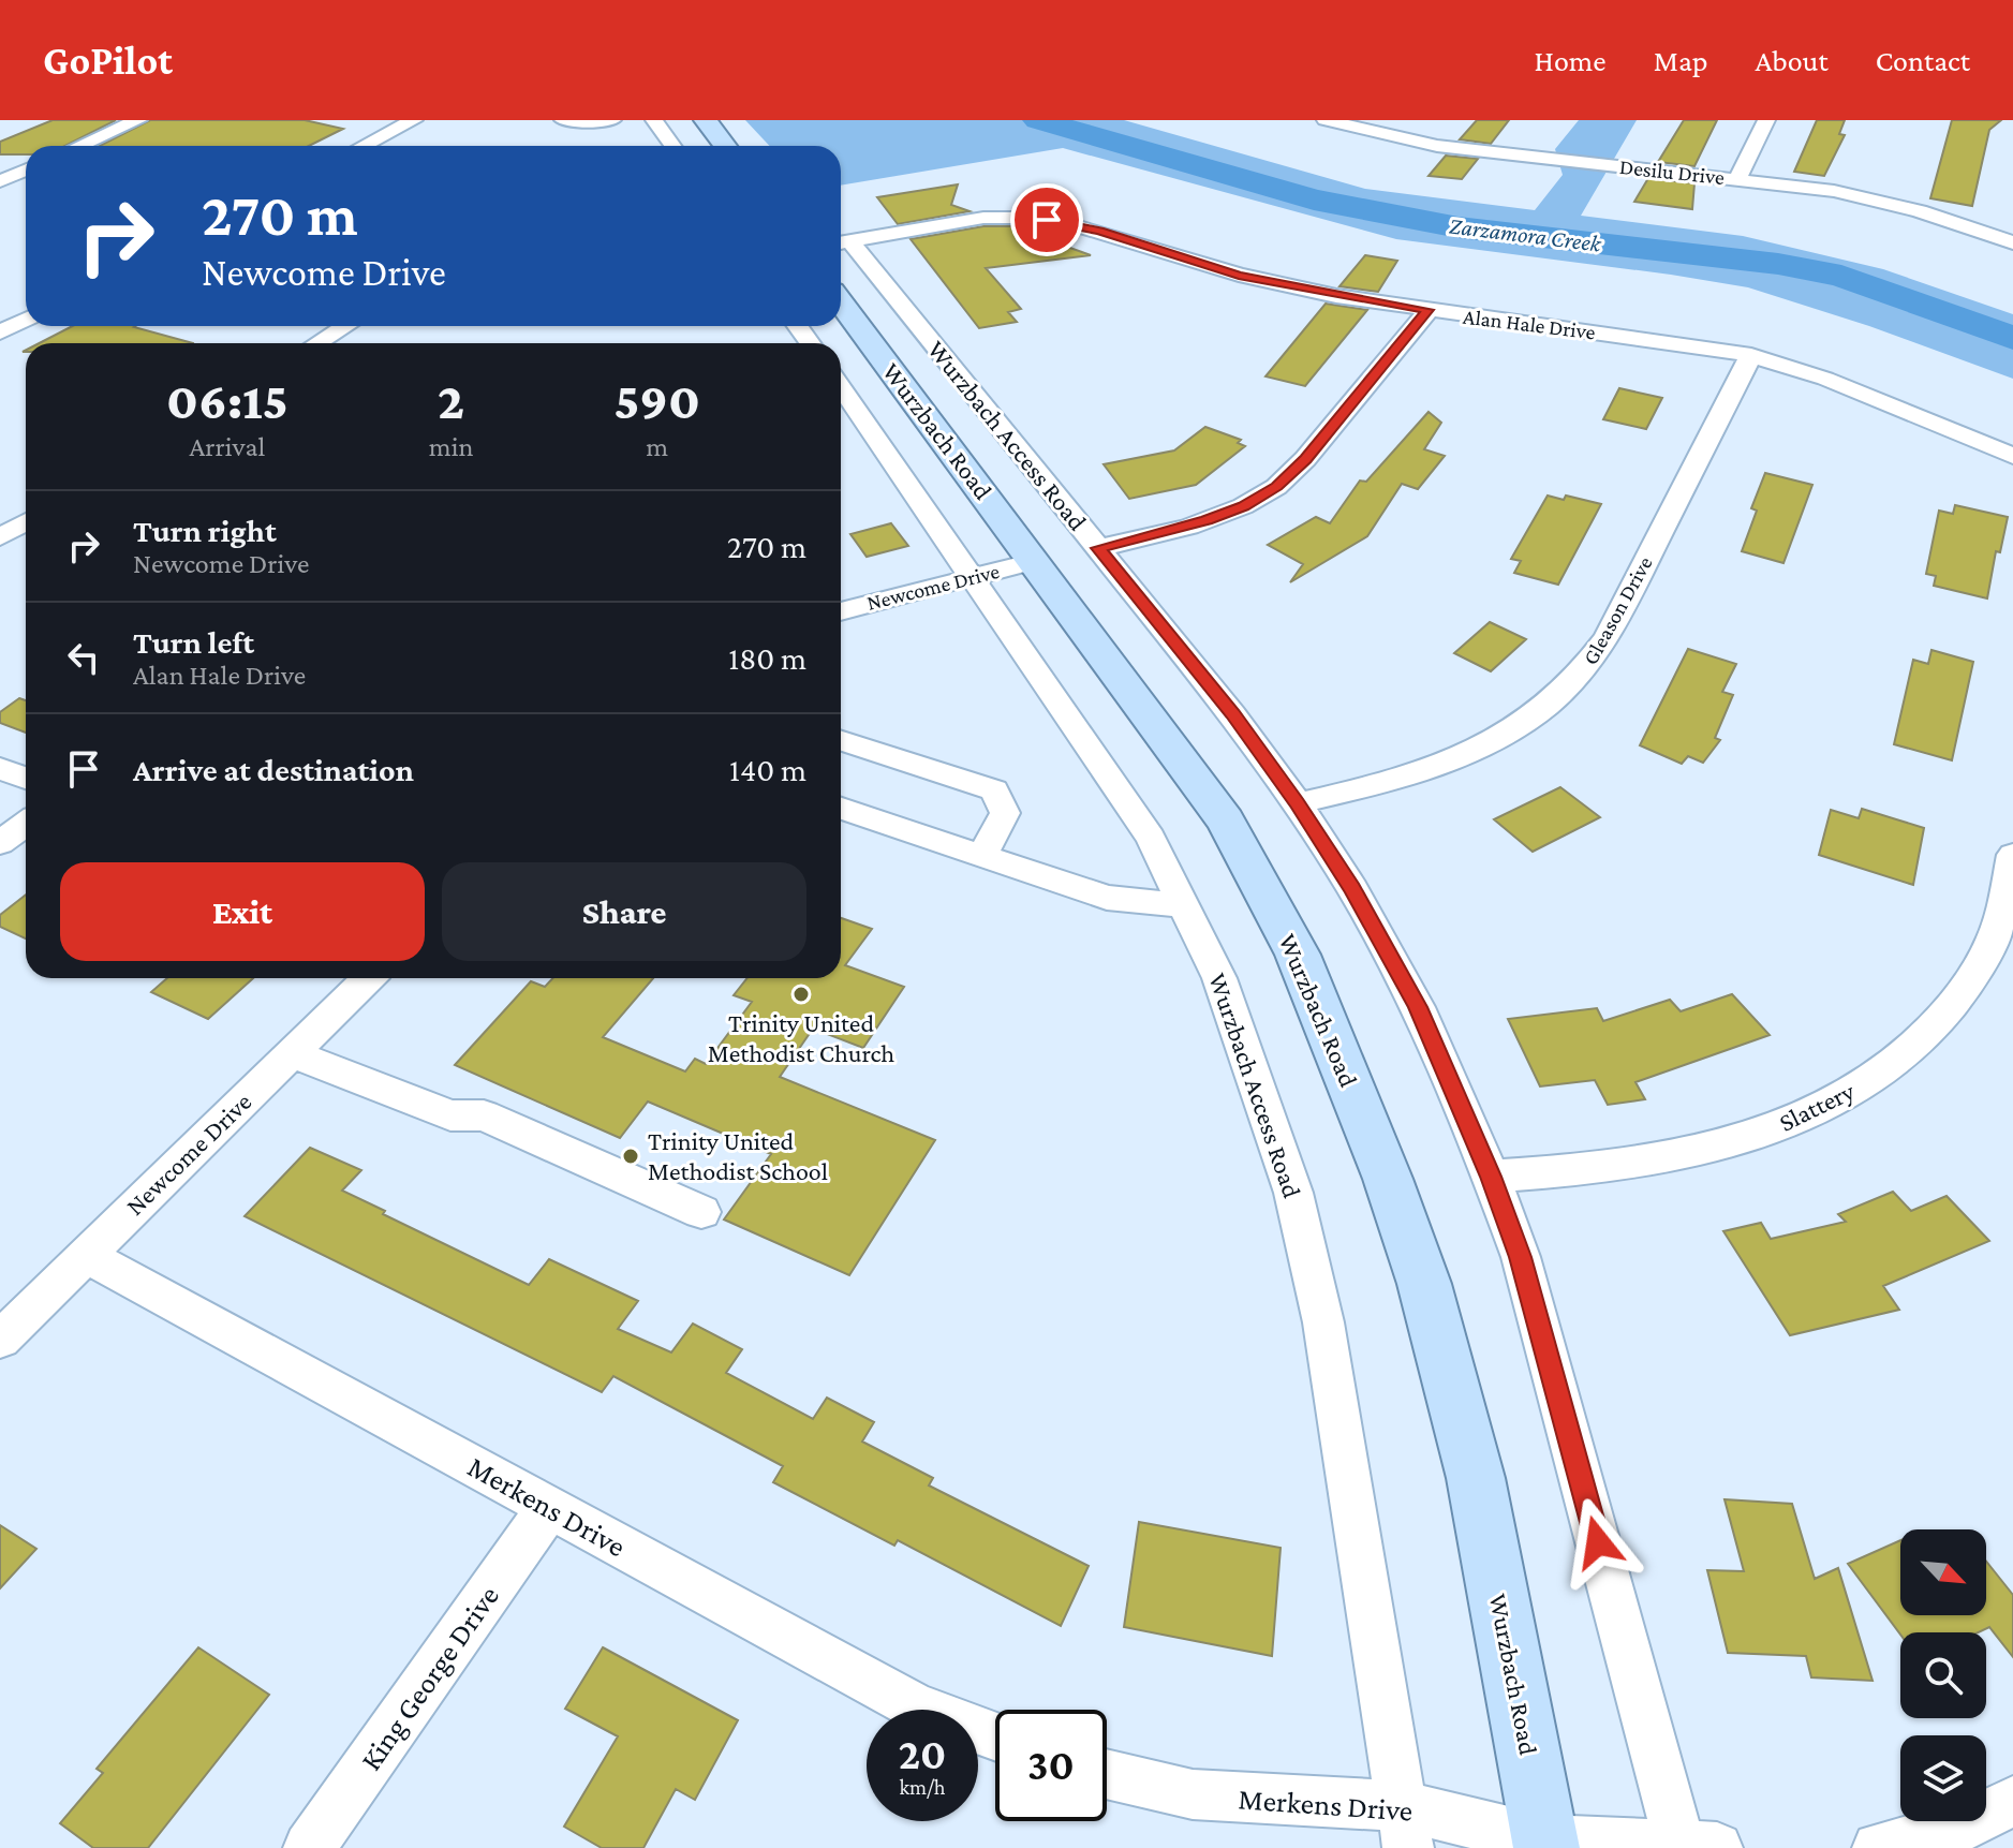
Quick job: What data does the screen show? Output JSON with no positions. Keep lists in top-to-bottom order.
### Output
{
  "streets": {
    "main road": ["Wurzbach Road"],
    "street": [
      "Desilu Drive",
      "Alan Hale Drive",
      "Wurzbach Access Road",
      "Newcome Drive",
      "Gleason Drive",
      "Slattery",
      "Merkens Drive",
      "King George Drive"
    ]
  },
  "crossings": [
    ["Alan Hale Drive", "Wurzbach Access Road"],
    ["Alan Hale Drive", "Gleason Drive"],
    ["Wurzbach Road", "Newcome Drive"],
    ["Wurzbach Road", "Merkens Drive"],
    ["Wurzbach Access Road", "Newcome Drive"],
    ["Wurzbach Access Road", "Gleason Drive"],
    ["Wurzbach Access Road", "Slattery"],
    ["Wurzbach Access Road", "Merkens Drive"],
    ["Newcome Drive", "Merkens Drive"],
    ["Merkens Drive", "King George Drive"]
  ],
  "water": ["Zarzamora Creek"],
  "places": ["Trinity United Methodist Church", "Trinity United Methodist School"],
  "north": "bottom right",
  "page": {
    "header": "GoPilot",
    "nav": [
      "Home",
      "Map",
      "About",
      "Contact"
    ],
    "turn": ["270 m", "Newcome Drive"],
    "eta": [
      "06:15",
      "Arrival",
      "2",
      "min",
      "590",
      "m"
    ],
    "list": [
      {
        "name": "Turn right",
        "note": "Newcome Drive",
        "value": "270 m"
      },
      {
        "name": "Turn left",
        "note": "Alan Hale Drive",
        "value": "180 m"
      },
      {
        "name": "Arrive at destination",
        "value": "140 m"
      }
    ],
    "buttons": ["Exit", "Share"],
    "speed": "20 km/h",
    "limit": "30"
  }
}
